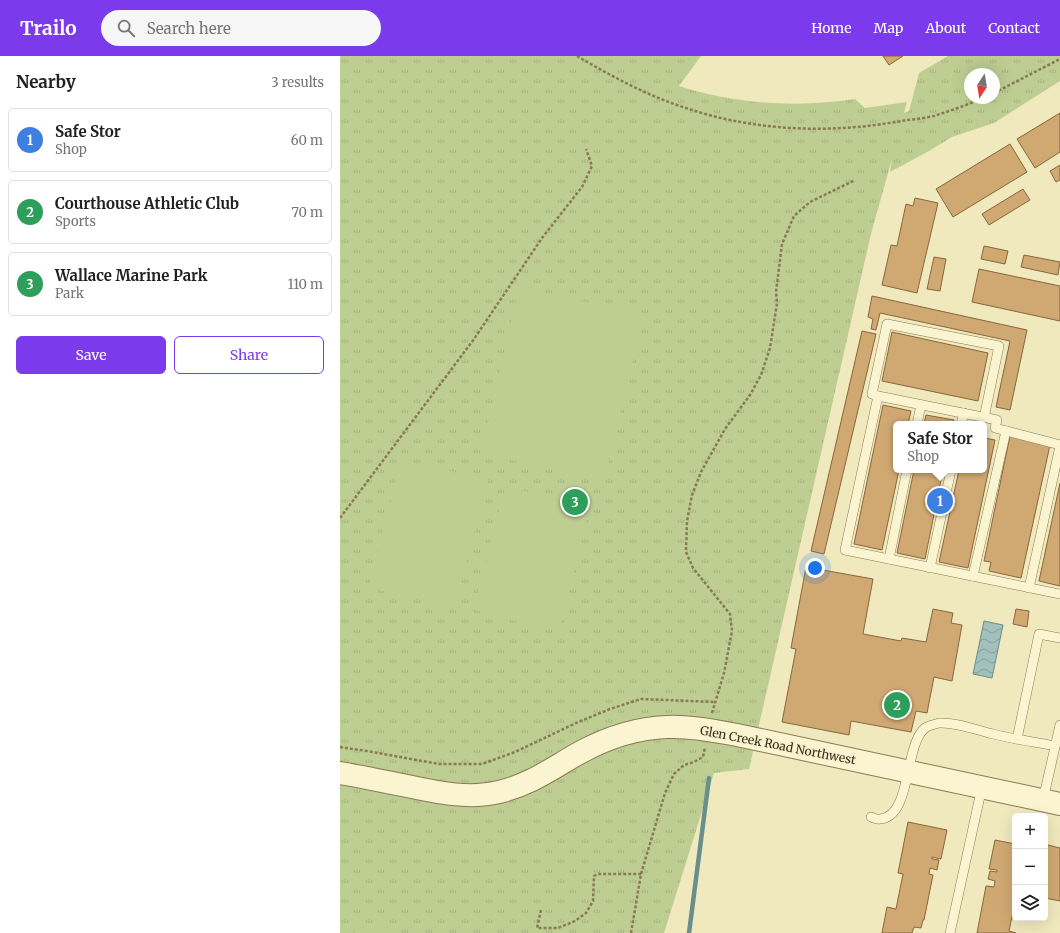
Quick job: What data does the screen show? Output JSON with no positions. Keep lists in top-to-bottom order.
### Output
{
  "streets": {
    "street": ["Glen Creek Road Northwest"]
  },
  "north": "bottom",
  "page": {
    "header": "Trailo",
    "search": "Search here",
    "nav": [
      "Home",
      "Map",
      "About",
      "Contact"
    ],
    "heading": ["Nearby", "3 results"],
    "list": [
      {
        "mark": "1",
        "name": "Safe Stor",
        "note": "Shop",
        "value": "60 m"
      },
      {
        "mark": "2",
        "name": "Courthouse Athletic Club",
        "note": "Sports",
        "value": "70 m"
      },
      {
        "mark": "3",
        "name": "Wallace Marine Park",
        "note": "Park",
        "value": "110 m"
      }
    ],
    "buttons": ["Save", "Share"],
    "popup": ["Safe Stor", "Shop"],
    "pins": ["1", "3", "2"],
    "map_buttons": ["+", "−"]
  }
}
